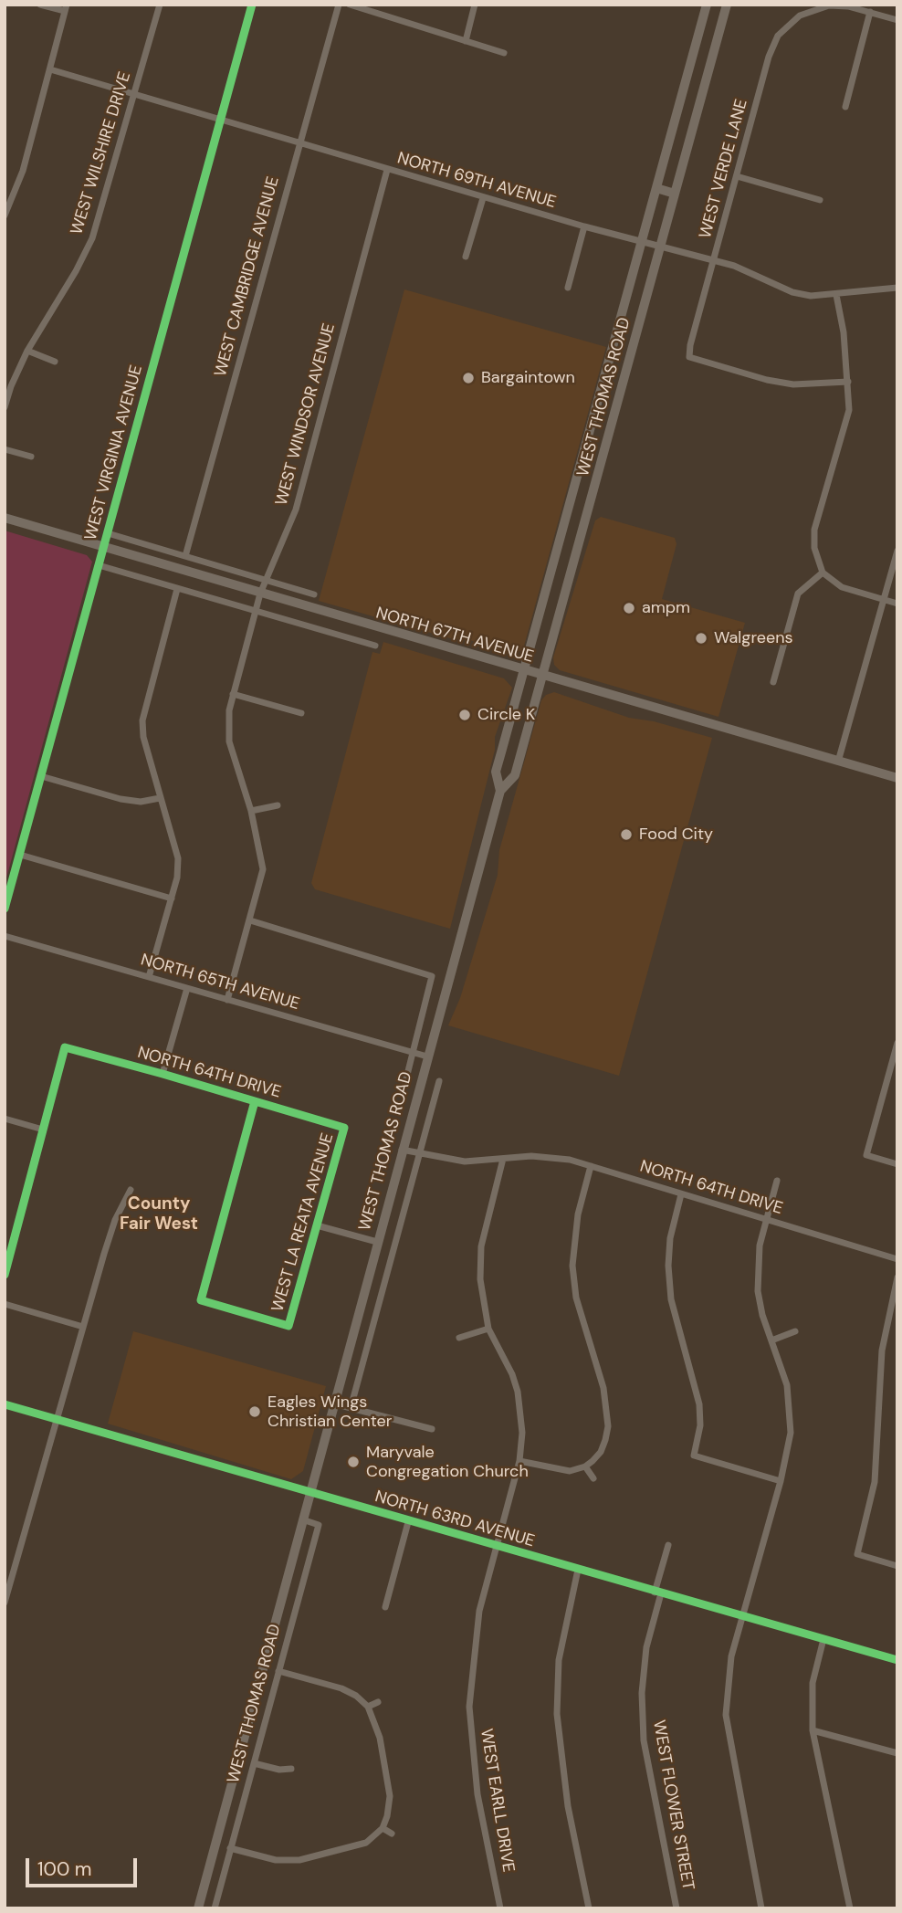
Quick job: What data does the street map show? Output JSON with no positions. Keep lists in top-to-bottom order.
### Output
{
  "streets": {
    "main road": ["WEST THOMAS ROAD", "NORTH 67TH AVENUE"],
    "street": [
      "WEST WILSHIRE DRIVE",
      "WEST VERDE LANE",
      "NORTH 69TH AVENUE",
      "WEST CAMBRIDGE AVENUE",
      "WEST WINDSOR AVENUE",
      "WEST VIRGINIA AVENUE",
      "NORTH 65TH AVENUE",
      "NORTH 64TH DRIVE",
      "WEST LA REATA AVENUE",
      "NORTH 63RD AVENUE",
      "WEST EARLL DRIVE",
      "WEST FLOWER STREET"
    ]
  },
  "crossings": [
    ["WEST WILSHIRE DRIVE", "NORTH 69TH AVENUE"],
    ["WEST VERDE LANE", "NORTH 69TH AVENUE"],
    ["NORTH 69TH AVENUE", "WEST CAMBRIDGE AVENUE"],
    ["NORTH 69TH AVENUE", "WEST THOMAS ROAD"],
    ["NORTH 69TH AVENUE", "WEST WINDSOR AVENUE"],
    ["NORTH 69TH AVENUE", "WEST VIRGINIA AVENUE"],
    ["WEST THOMAS ROAD", "WEST WINDSOR AVENUE"],
    ["WEST THOMAS ROAD", "NORTH 67TH AVENUE"],
    ["WEST THOMAS ROAD", "NORTH 65TH AVENUE"],
    ["WEST THOMAS ROAD", "NORTH 64TH DRIVE"],
    ["WEST THOMAS ROAD", "NORTH 63RD AVENUE"],
    ["WEST WINDSOR AVENUE", "NORTH 67TH AVENUE"],
    ["WEST WINDSOR AVENUE", "NORTH 65TH AVENUE"],
    ["WEST VIRGINIA AVENUE", "NORTH 67TH AVENUE"],
    ["NORTH 64TH DRIVE", "WEST LA REATA AVENUE"],
    ["NORTH 63RD AVENUE", "WEST EARLL DRIVE"],
    ["NORTH 63RD AVENUE", "WEST FLOWER STREET"]
  ],
  "districts": ["County Fair West"],
  "places": [
    "Bargaintown",
    "ampm",
    "Walgreens",
    "Circle K",
    "Food City",
    "Eagles Wings Christian Center",
    "Maryvale Congregation Church"
  ],
  "scale_bar": "100 m"
}
